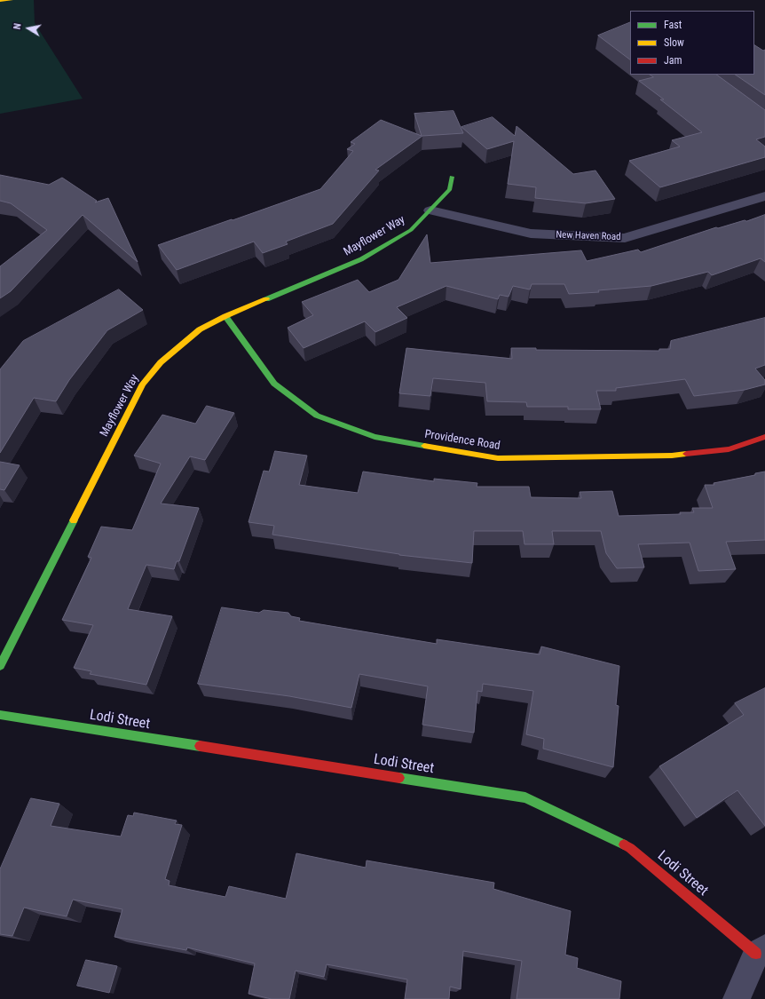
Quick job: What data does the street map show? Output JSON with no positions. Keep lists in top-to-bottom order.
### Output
{
  "streets": {
    "street": [
      "Mayflower Way",
      "New Haven Road",
      "Providence Road",
      "Lodi Street"
    ]
  },
  "crossings": [
    ["Mayflower Way", "New Haven Road"],
    ["Mayflower Way", "Providence Road"]
  ],
  "legend": ["Fast", "Slow", "Jam"],
  "north": "left"
}
